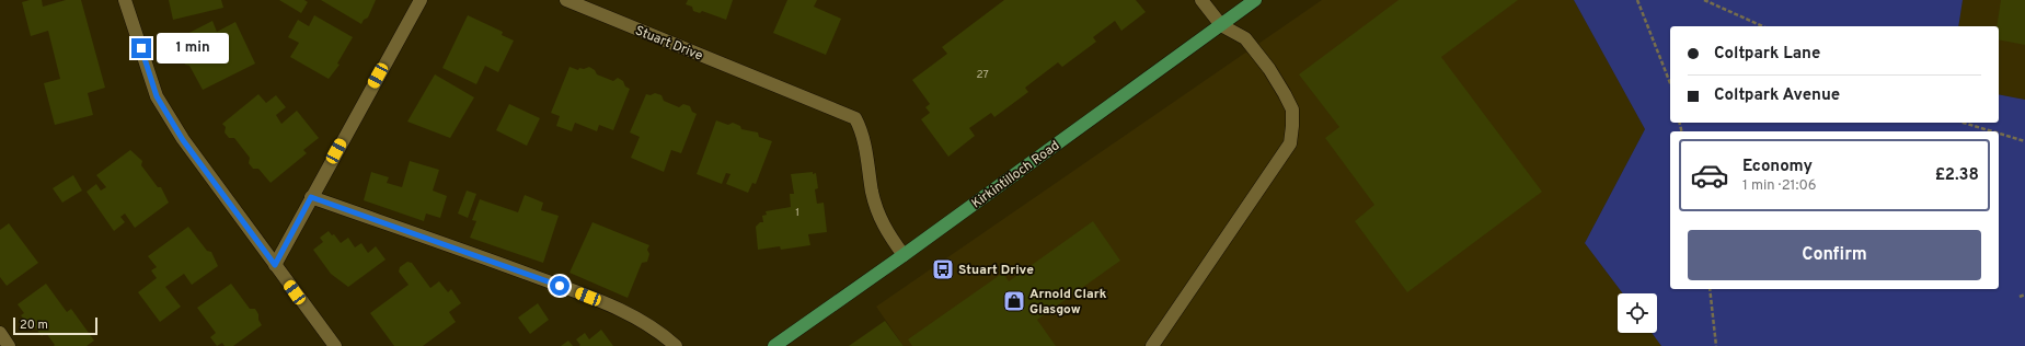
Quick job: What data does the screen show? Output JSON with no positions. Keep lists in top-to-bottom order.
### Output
{
  "streets": {
    "main road": ["Kirkintilloch Road"],
    "street": ["Stuart Drive"]
  },
  "crossings": [
    ["Stuart Drive", "Kirkintilloch Road"]
  ],
  "places": {
    "bus stop": ["Stuart Drive"],
    "shop": ["Arnold Clark Glasgow"]
  },
  "house_numbers": ["27", "1"],
  "scale_bar": "20 m",
  "page": {
    "banner": ["Coltpark Lane", "Coltpark Avenue"],
    "bubble": "1 min",
    "list": [
      {
        "name": "Economy",
        "note": "1 min · 21:06",
        "value": "£2.38"
      }
    ],
    "buttons": "Confirm",
    "scale": "20 m"
  }
}
